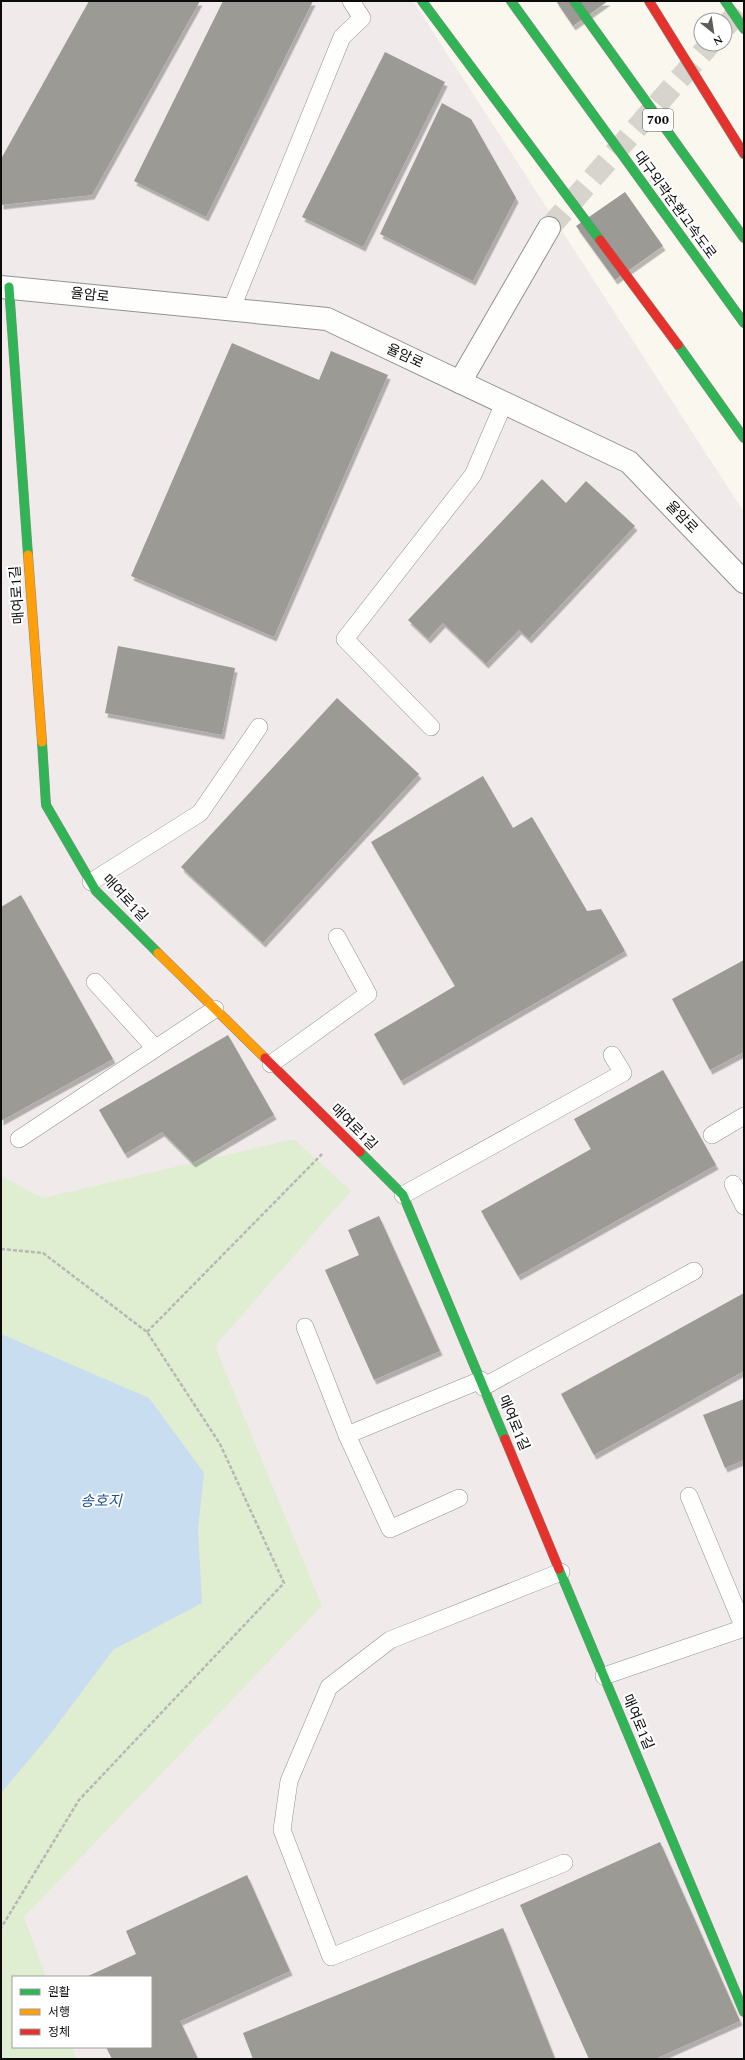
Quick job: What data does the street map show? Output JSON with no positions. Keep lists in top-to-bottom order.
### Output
{
  "streets": {
    "main road": ["700", "대구외곽순환고속도로", "매여로1길"],
    "street": ["율암로"]
  },
  "crossings": [
    ["율암로", "매여로1길"]
  ],
  "water": ["송호지"],
  "legend": ["원활", "서행", "정체"],
  "north": "bottom right"
}
